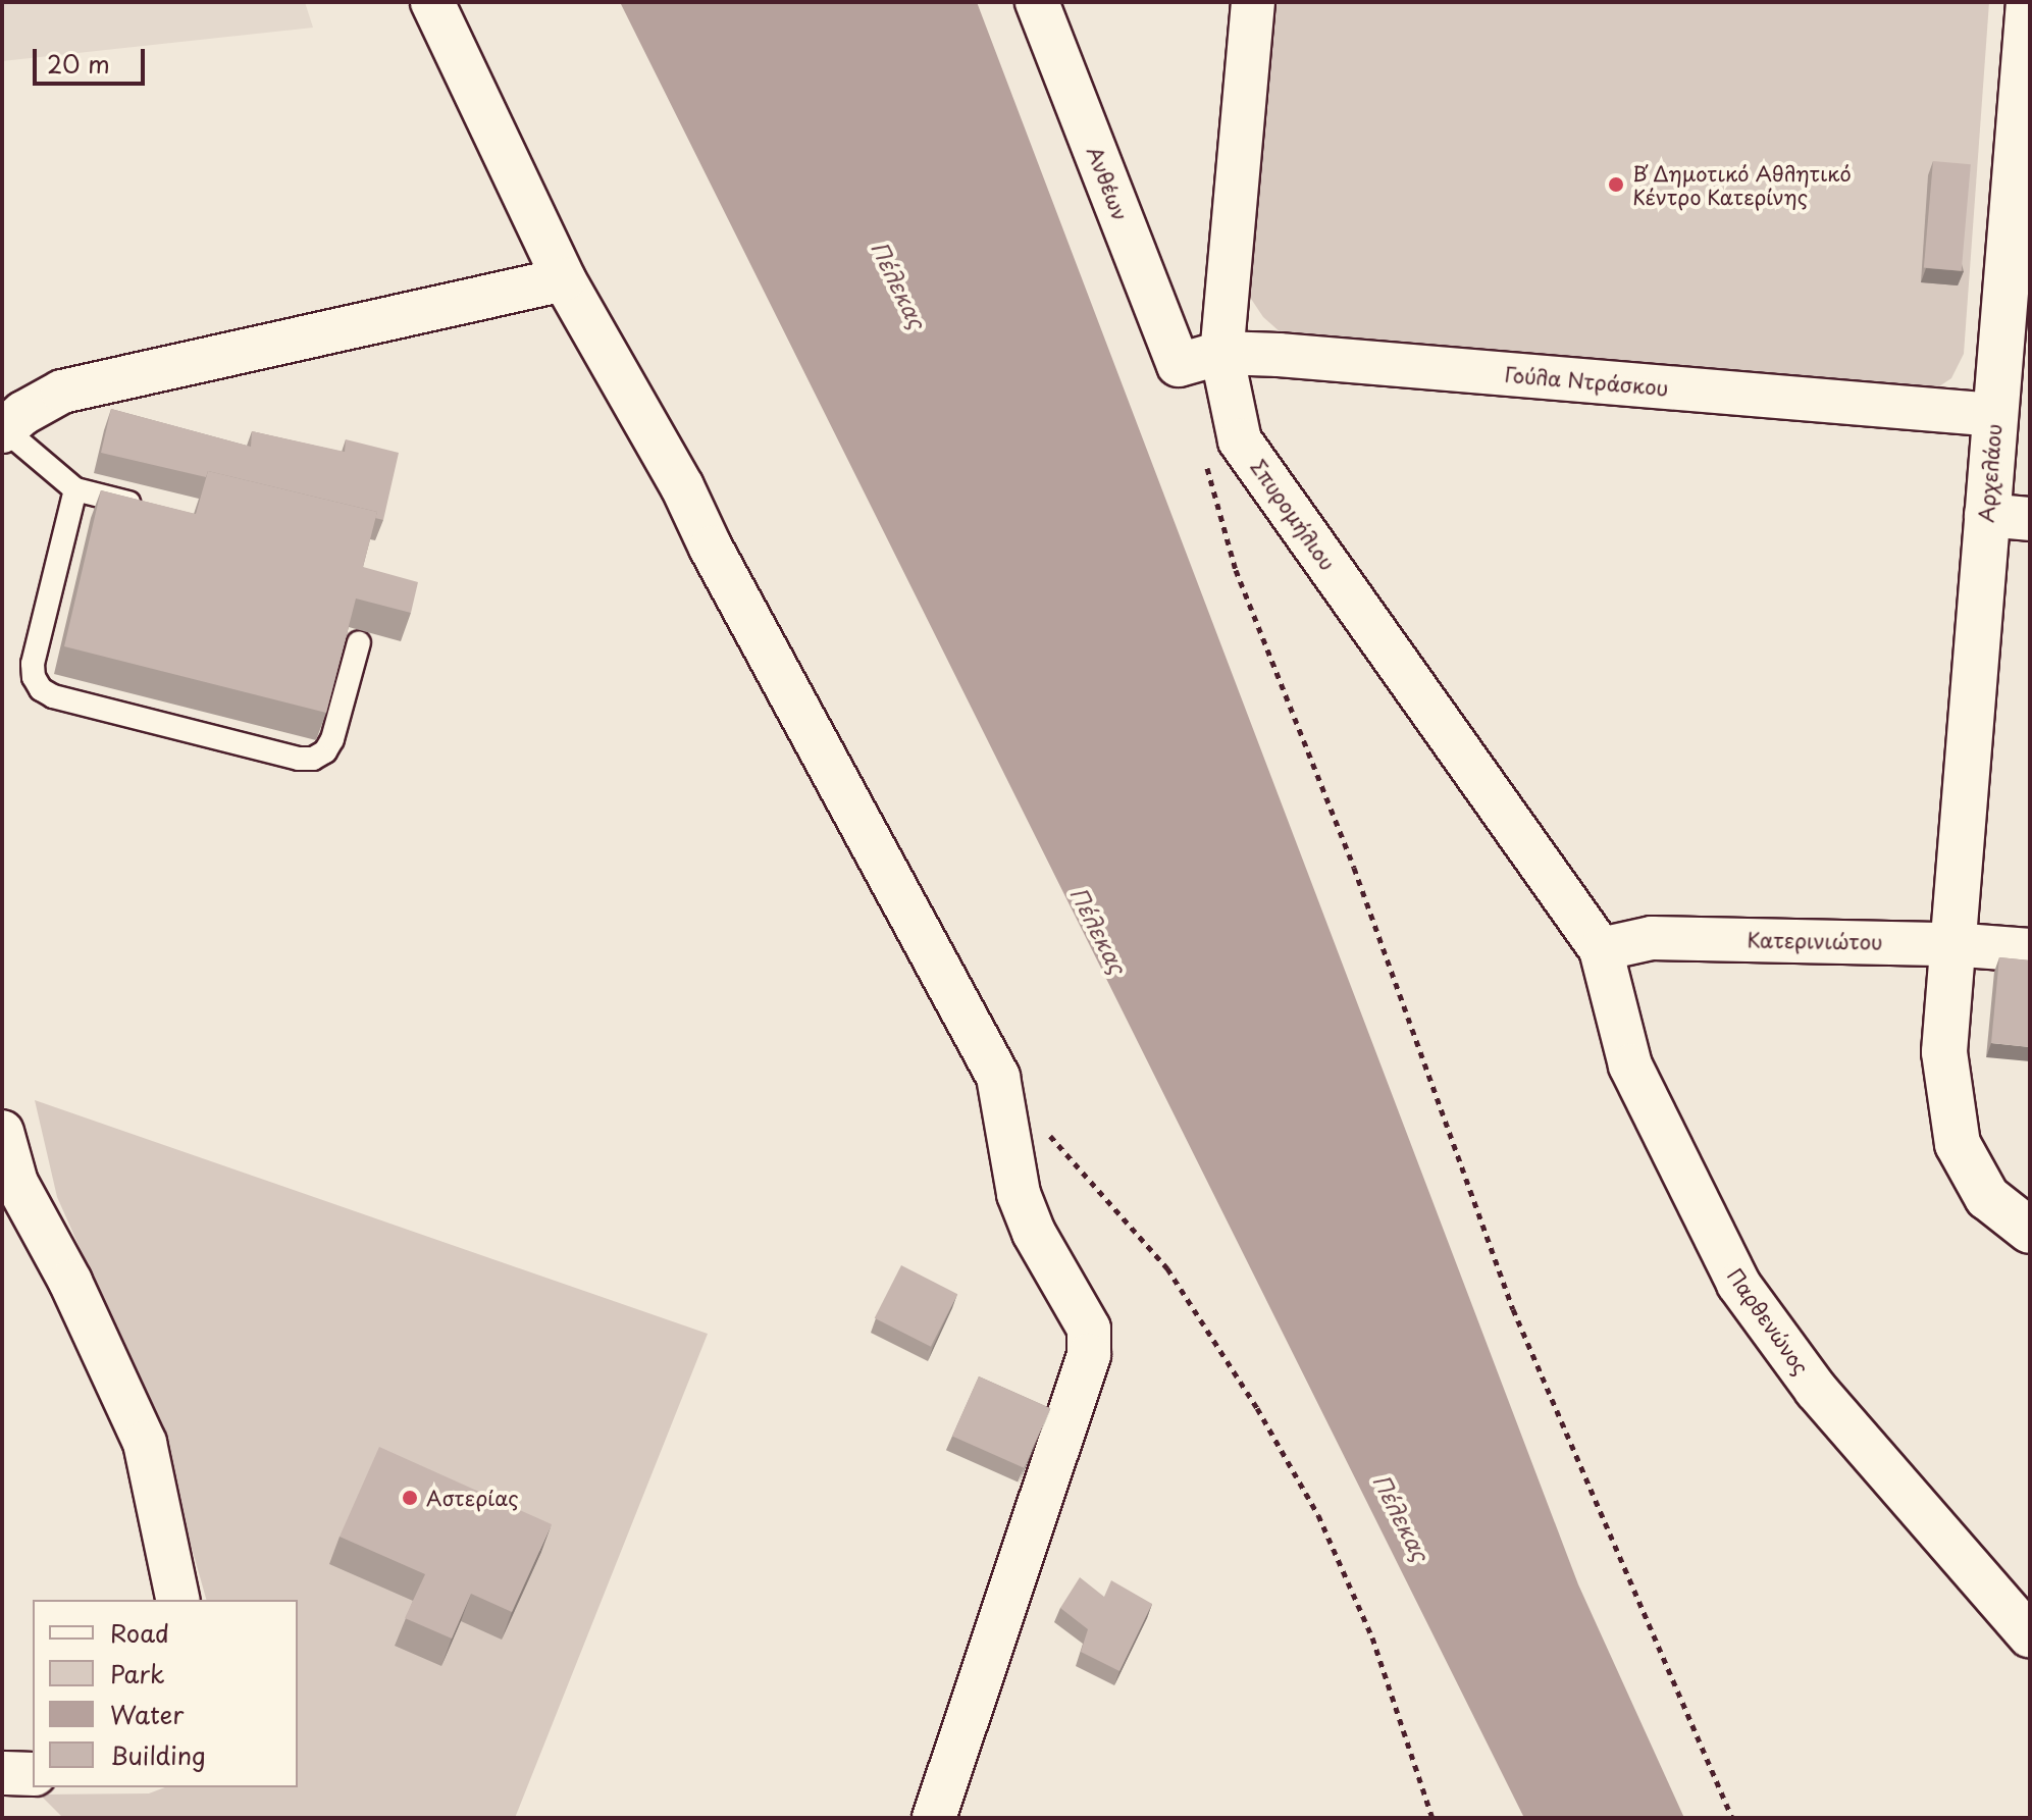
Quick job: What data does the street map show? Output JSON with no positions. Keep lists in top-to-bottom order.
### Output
{
  "streets": {
    "street": [
      "Ανθέων",
      "Γούλα Ντράσκου",
      "Αρχελάου",
      "Σπυρομήλιου",
      "Κατερινιώτου",
      "Παρθενώνος"
    ]
  },
  "crossings": [
    ["Ανθέων", "Γούλα Ντράσκου"],
    ["Γούλα Ντράσκου", "Αρχελάου"],
    ["Γούλα Ντράσκου", "Σπυρομήλιου"],
    ["Αρχελάου", "Κατερινιώτου"],
    ["Σπυρομήλιου", "Κατερινιώτου"],
    ["Σπυρομήλιου", "Παρθενώνος"],
    ["Κατερινιώτου", "Παρθενώνος"]
  ],
  "water": ["Πέλεκας"],
  "places": ["Β΄ Δημοτικό Αθλητικό Κέντρο Κατερίνης", "Αστερίας"],
  "legend": [
    "Road",
    "Park",
    "Water",
    "Building"
  ],
  "scale_bar": "20 m"
}
